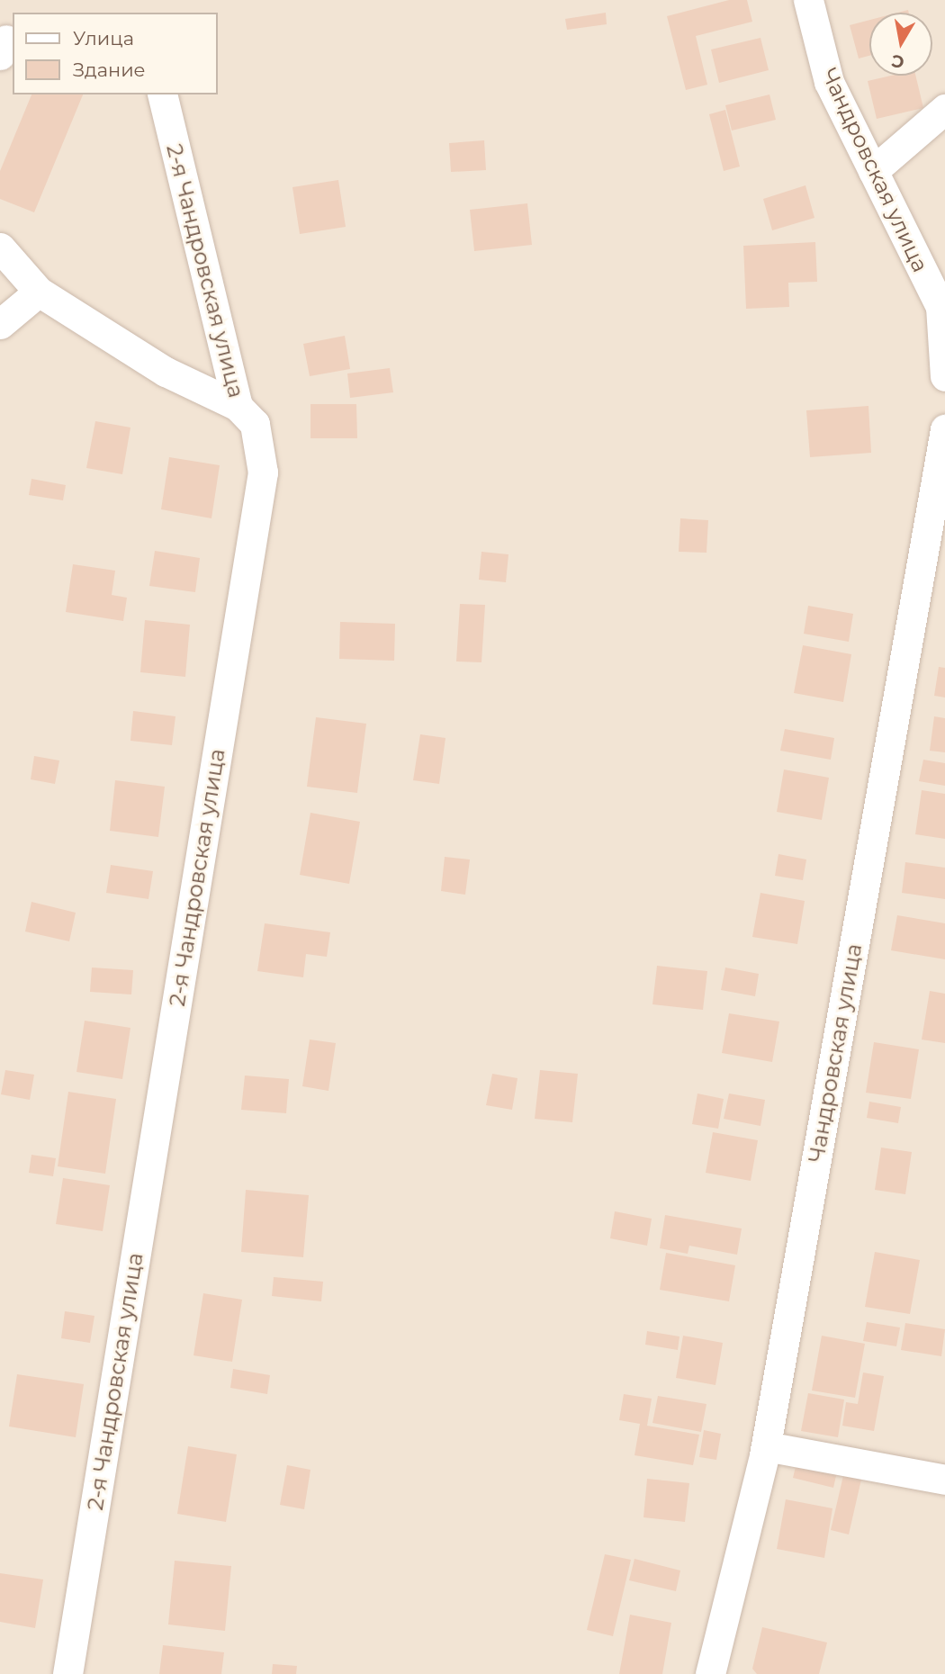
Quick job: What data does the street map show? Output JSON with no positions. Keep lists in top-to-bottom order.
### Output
{
  "streets": {
    "street": ["Чандровская улица", "2-я Чандровская улица"]
  },
  "legend": ["Улица", "Здание"],
  "north": "bottom"
}
